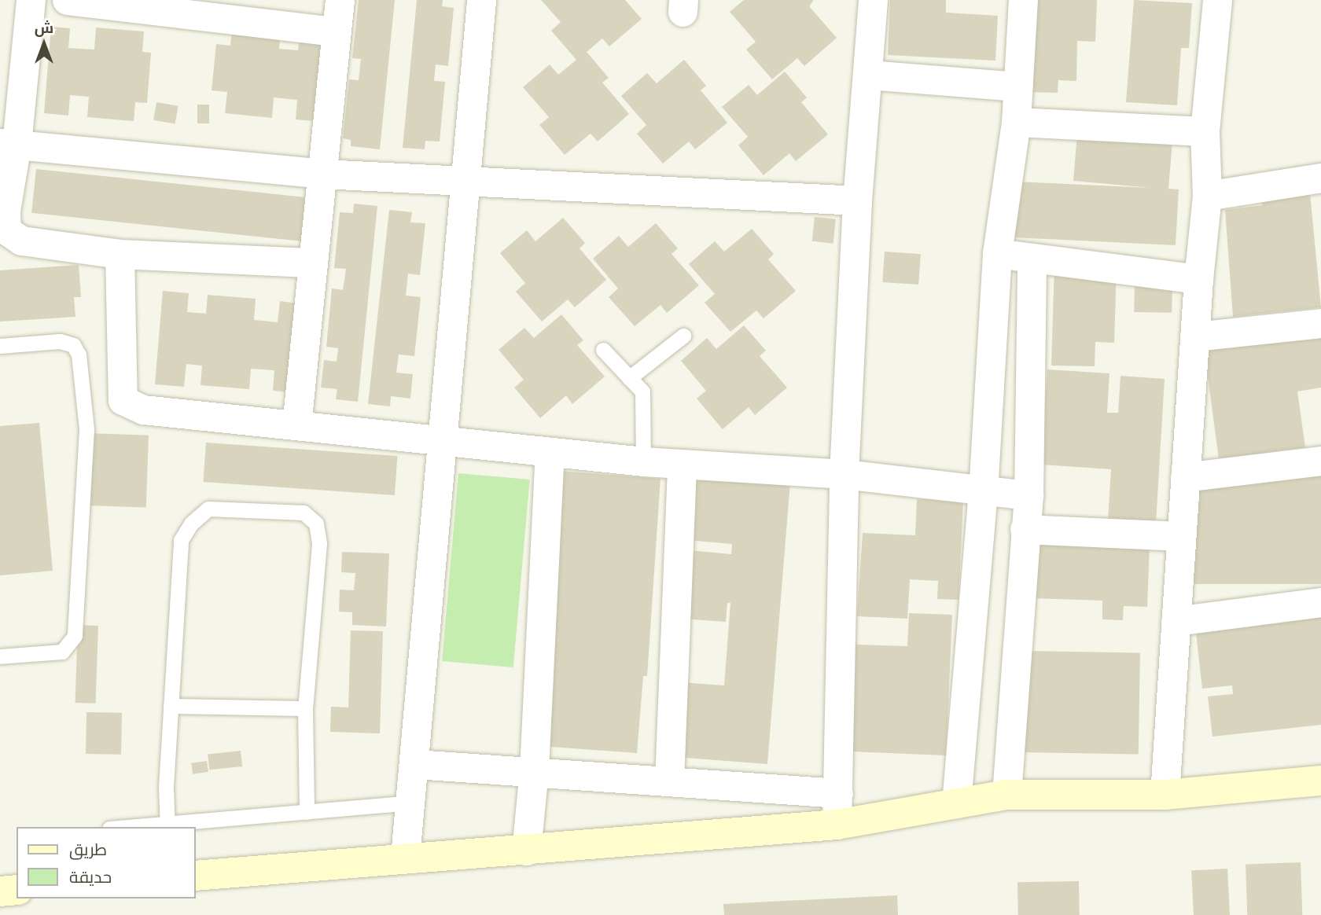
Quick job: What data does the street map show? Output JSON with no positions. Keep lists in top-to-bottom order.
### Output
{
  "legend": ["طريق", "حديقة"],
  "north": "top"
}
